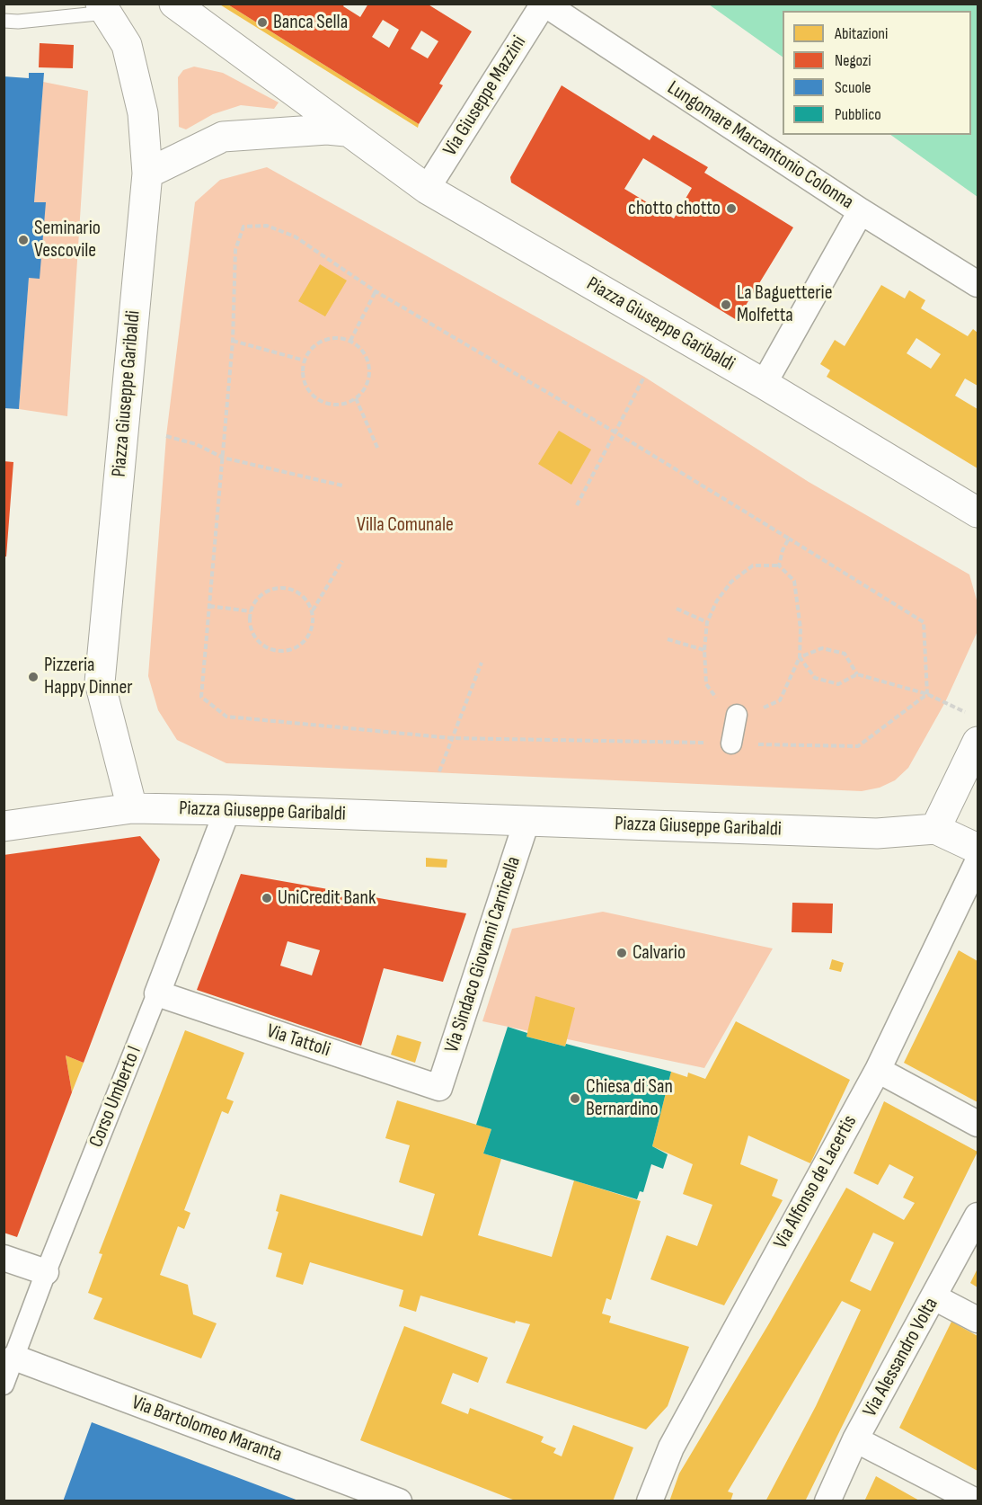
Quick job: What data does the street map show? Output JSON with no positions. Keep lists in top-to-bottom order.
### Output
{
  "streets": {
    "street": [
      "Via Giuseppe Mazzini",
      "Lungomare Marcantonio Colonna",
      "Piazza Giuseppe Garibaldi",
      "Via Sindaco Giovanni Carnicella",
      "Via Tattoli",
      "Corso Umberto I",
      "Via Alfonso de Lacertis",
      "Via Alessandro Volta",
      "Via Bartolomeo Maranta"
    ]
  },
  "crossings": [
    ["Via Giuseppe Mazzini", "Lungomare Marcantonio Colonna"],
    ["Via Giuseppe Mazzini", "Piazza Giuseppe Garibaldi"],
    ["Piazza Giuseppe Garibaldi", "Via Sindaco Giovanni Carnicella"],
    ["Piazza Giuseppe Garibaldi", "Corso Umberto I"],
    ["Via Sindaco Giovanni Carnicella", "Via Tattoli"],
    ["Via Tattoli", "Corso Umberto I"],
    ["Corso Umberto I", "Via Bartolomeo Maranta"]
  ],
  "parks": ["Villa Comunale"],
  "places": [
    "Banca Sella",
    "chotto chotto",
    "Seminario Vescovile",
    "La Baguetterie Molfetta",
    "Pizzeria Happy Dinner",
    "UniCredit Bank",
    "Calvario",
    "Chiesa di San Bernardino"
  ],
  "legend": [
    "Abitazioni",
    "Negozi",
    "Scuole",
    "Pubblico"
  ]
}
